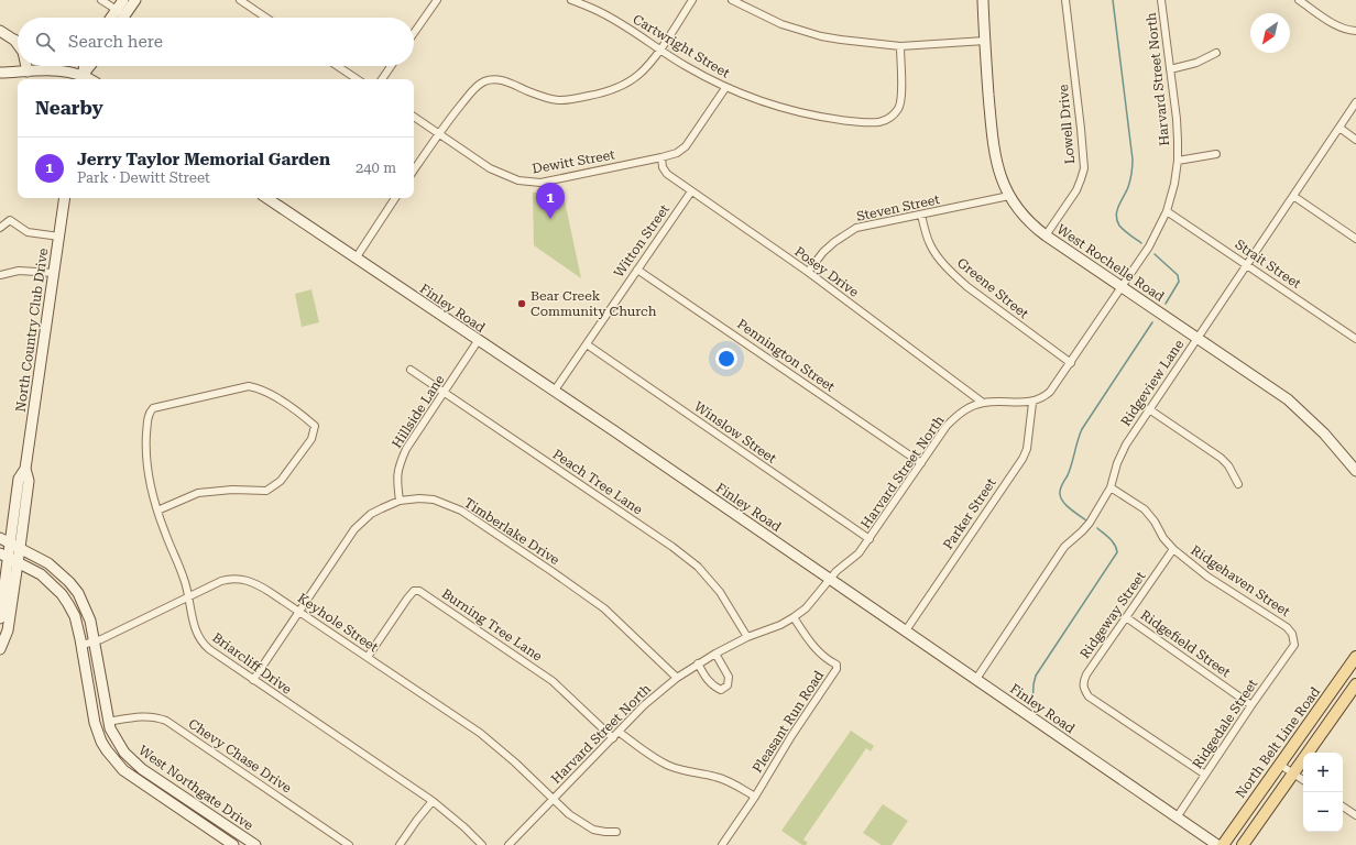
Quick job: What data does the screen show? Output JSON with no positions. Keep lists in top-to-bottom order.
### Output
{
  "streets": {
    "main road": ["North Belt Line Road"],
    "street": [
      "Cartwright Street",
      "Harvard Street North",
      "Lowell Drive",
      "Dewitt Street",
      "Steven Street",
      "Witton Street",
      "West Rochelle Road",
      "Strait Street",
      "Posey Drive",
      "Greene Street",
      "Finley Road",
      "North Country Club Drive",
      "Pennington Street",
      "Ridgeview Lane",
      "Hillside Lane",
      "Winslow Street",
      "Peach Tree Lane",
      "Parker Street",
      "Timberlake Drive",
      "Ridgehaven Street",
      "Ridgeway Street",
      "Keyhole Street",
      "Burning Tree Lane",
      "Ridgefield Street",
      "Briarcliff Drive",
      "Pleasant Run Road",
      "Ridgedale Street",
      "Chevy Chase Drive",
      "West Northgate Drive"
    ]
  },
  "crossings": [
    ["Cartwright Street", "Dewitt Street"],
    ["Harvard Street North", "West Rochelle Road"],
    ["Harvard Street North", "Strait Street"],
    ["Harvard Street North", "Posey Drive"],
    ["Harvard Street North", "Greene Street"],
    ["Harvard Street North", "Finley Road"],
    ["Harvard Street North", "Pennington Street"],
    ["Harvard Street North", "Winslow Street"],
    ["Harvard Street North", "Peach Tree Lane"],
    ["Harvard Street North", "Parker Street"],
    ["Harvard Street North", "Timberlake Drive"],
    ["Harvard Street North", "Keyhole Street"],
    ["Harvard Street North", "Burning Tree Lane"],
    ["Harvard Street North", "Pleasant Run Road"],
    ["Lowell Drive", "West Rochelle Road"],
    ["Dewitt Street", "Posey Drive"],
    ["Steven Street", "West Rochelle Road"],
    ["Steven Street", "Posey Drive"],
    ["Steven Street", "Greene Street"],
    ["Witton Street", "Posey Drive"],
    ["Witton Street", "Finley Road"],
    ["Witton Street", "Pennington Street"],
    ["Witton Street", "Winslow Street"],
    ["West Rochelle Road", "Ridgeview Lane"],
    ["Strait Street", "Ridgeview Lane"],
    ["Finley Road", "Ridgeview Lane"],
    ["Finley Road", "Hillside Lane"],
    ["Finley Road", "Parker Street"],
    ["Finley Road", "Ridgedale Street"],
    ["North Country Club Drive", "West Northgate Drive"],
    ["Ridgeview Lane", "Ridgehaven Street"],
    ["Hillside Lane", "Peach Tree Lane"],
    ["Hillside Lane", "Timberlake Drive"],
    ["Timberlake Drive", "Keyhole Street"],
    ["Timberlake Drive", "Briarcliff Drive"],
    ["Ridgehaven Street", "Ridgeway Street"],
    ["Ridgehaven Street", "Ridgedale Street"],
    ["Ridgeway Street", "Ridgefield Street"],
    ["Ridgeway Street", "Ridgedale Street"],
    ["Keyhole Street", "Burning Tree Lane"],
    ["Keyhole Street", "Briarcliff Drive"],
    ["Keyhole Street", "West Northgate Drive"],
    ["Ridgefield Street", "Ridgedale Street"],
    ["Chevy Chase Drive", "West Northgate Drive"]
  ],
  "places": ["Bear Creek Community Church"],
  "north": "bottom left",
  "page": {
    "search": "Search here",
    "heading": "Nearby",
    "list": [
      {
        "mark": "1",
        "name": "Jerry Taylor Memorial Garden",
        "note": "Park · Dewitt Street",
        "value": "240 m"
      }
    ],
    "pins": "1",
    "map_buttons": ["+", "−"]
  }
}
